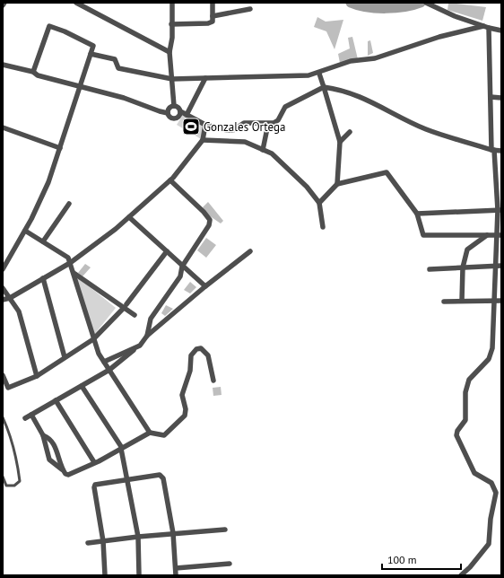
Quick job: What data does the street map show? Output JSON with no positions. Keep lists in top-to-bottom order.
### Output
{
  "places": {
    "sports": ["Gonzales Ortega"]
  },
  "scale_bar": "100 m"
}
